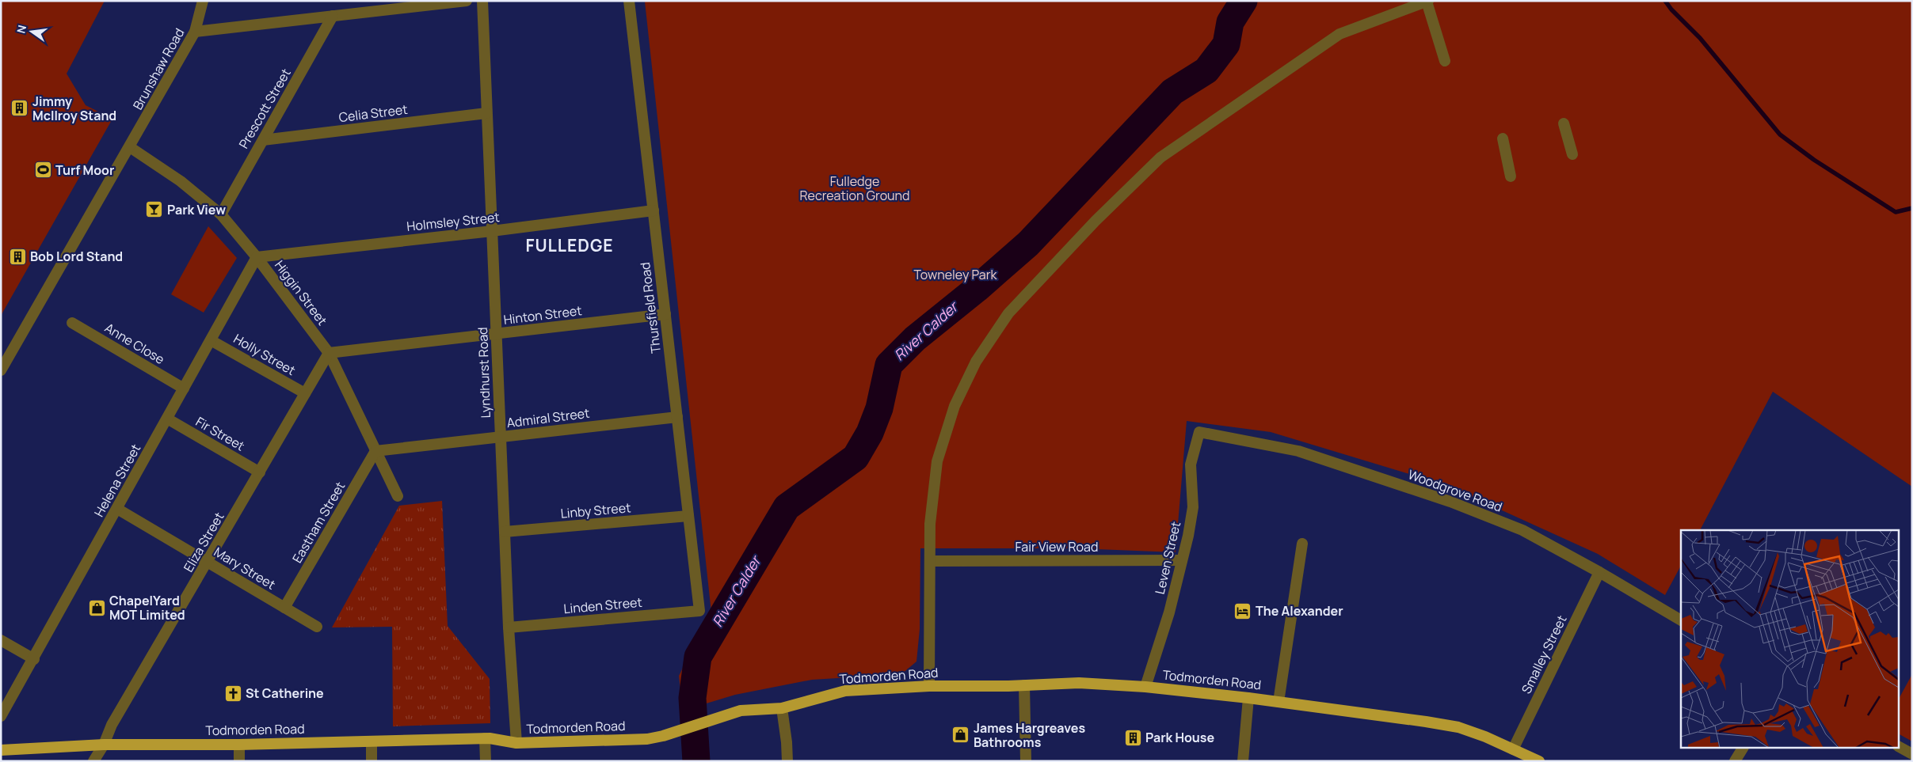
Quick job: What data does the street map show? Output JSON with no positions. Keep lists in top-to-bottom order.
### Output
{
  "streets": {
    "highway": ["Todmorden Road"],
    "street": [
      "Brunshaw Road",
      "Prescott Street",
      "Celia Street",
      "Holmsley Street",
      "Higgin Street",
      "Thursfield Road",
      "Hinton Street",
      "Anne Close",
      "Holly Street",
      "Lyndhurst Road",
      "Admiral Street",
      "Fir Street",
      "Helena Street",
      "Woodgrove Road",
      "Linby Street",
      "Eastham Street",
      "Eliza Street",
      "Fair View Road",
      "Leven Street",
      "Mary Street",
      "Linden Street",
      "Smalley Street"
    ]
  },
  "crossings": [
    ["Brunshaw Road", "Higgin Street"],
    ["Prescott Street", "Celia Street"],
    ["Prescott Street", "Higgin Street"],
    ["Celia Street", "Lyndhurst Road"],
    ["Holmsley Street", "Higgin Street"],
    ["Holmsley Street", "Thursfield Road"],
    ["Holmsley Street", "Lyndhurst Road"],
    ["Holmsley Street", "Helena Street"],
    ["Higgin Street", "Hinton Street"],
    ["Higgin Street", "Admiral Street"],
    ["Higgin Street", "Helena Street"],
    ["Higgin Street", "Eastham Street"],
    ["Higgin Street", "Eliza Street"],
    ["Thursfield Road", "Hinton Street"],
    ["Thursfield Road", "Admiral Street"],
    ["Thursfield Road", "Linby Street"],
    ["Thursfield Road", "Linden Street"],
    ["Hinton Street", "Lyndhurst Road"],
    ["Hinton Street", "Eliza Street"],
    ["Anne Close", "Helena Street"],
    ["Holly Street", "Helena Street"],
    ["Holly Street", "Eliza Street"],
    ["Lyndhurst Road", "Admiral Street"],
    ["Lyndhurst Road", "Linby Street"],
    ["Lyndhurst Road", "Linden Street"],
    ["Lyndhurst Road", "Todmorden Road"],
    ["Admiral Street", "Eastham Street"],
    ["Fir Street", "Helena Street"],
    ["Fir Street", "Eliza Street"],
    ["Helena Street", "Mary Street"],
    ["Woodgrove Road", "Leven Street"],
    ["Woodgrove Road", "Smalley Street"],
    ["Eastham Street", "Mary Street"],
    ["Eliza Street", "Mary Street"],
    ["Eliza Street", "Todmorden Road"],
    ["Fair View Road", "Leven Street"],
    ["Leven Street", "Todmorden Road"],
    ["Smalley Street", "Todmorden Road"]
  ],
  "districts": ["FULLEDGE"],
  "water": ["River Calder"],
  "parks": ["Fulledge Recreation Ground", "Towneley Park"],
  "places": {
    "building": ["Jimmy McIlroy Stand", "Bob Lord Stand", "Park House"],
    "sports": ["Turf Moor"],
    "bar": ["Park View"],
    "shop": ["ChapelYard MOT Limited", "James Hargreaves Bathrooms"],
    "hotel": ["The Alexander"],
    "church": ["St Catherine"]
  },
  "north": "left"
}
